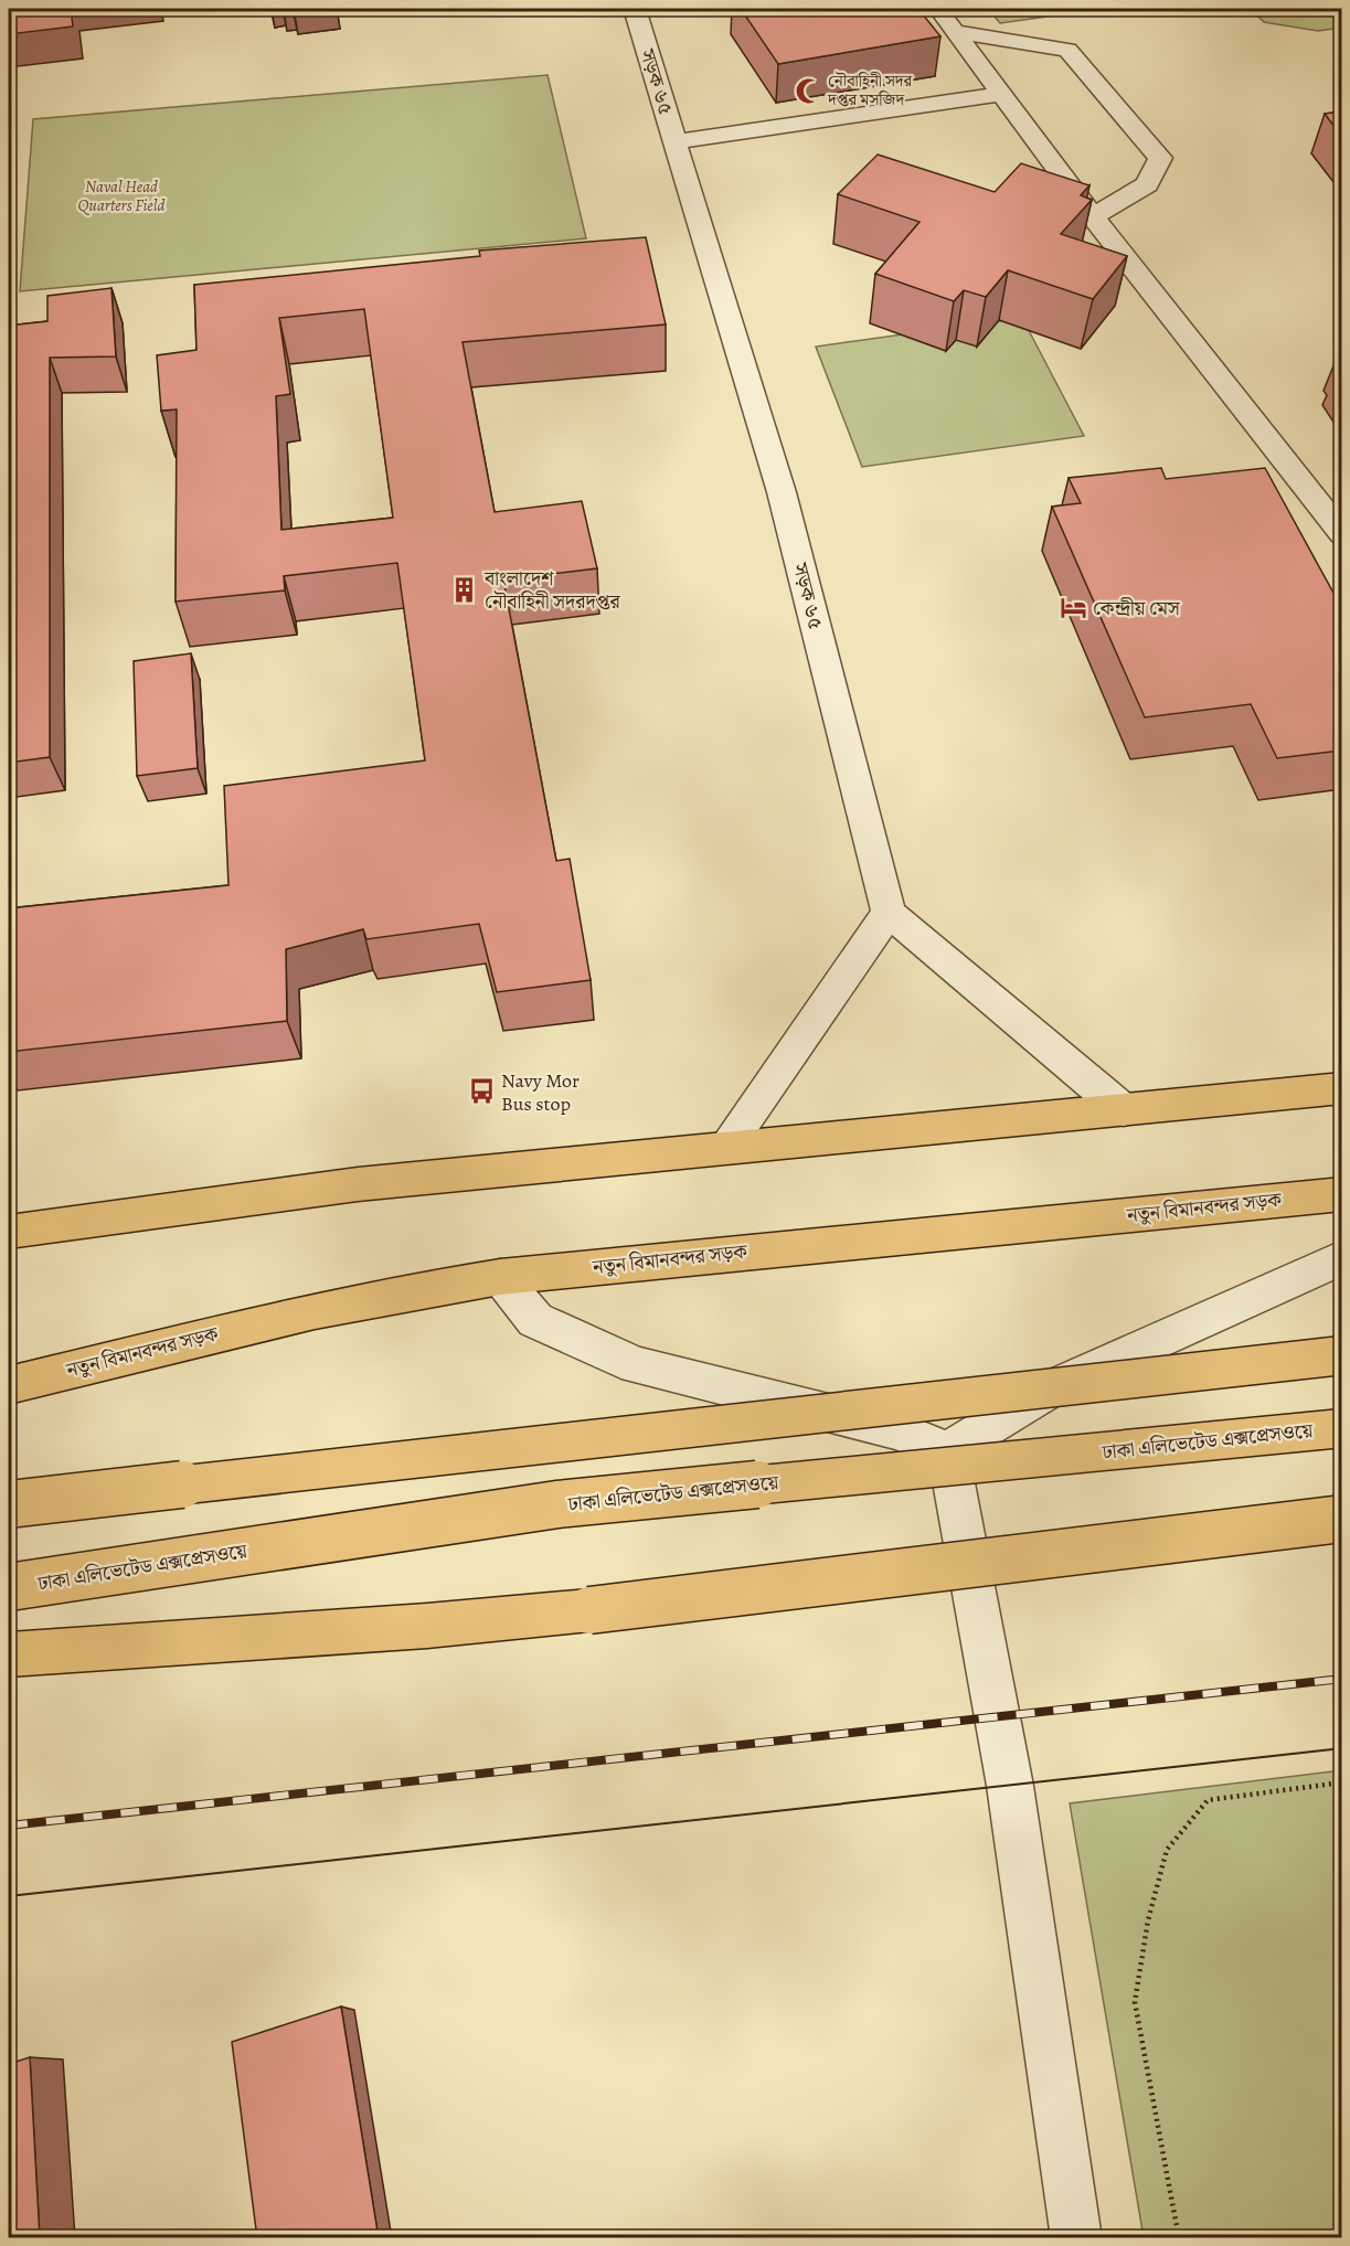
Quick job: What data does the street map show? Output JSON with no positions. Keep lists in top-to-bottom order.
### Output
{
  "streets": {
    "highway": ["নতুন বিমানবন্দর সড়ক", "ঢাকা এলিভেটেড এক্সপ্রেসওয়ে"],
    "street": ["সড়ক ৬৫"]
  },
  "parks": ["Naval Head Quarters Field"],
  "places": {
    "mosque": ["নৌবাহিনী সদর দপ্তর মসজিদ"],
    "building": ["বাংলাদেশ নৌবাহিনী সদরদপ্তর"],
    "hotel": ["কেন্দ্রীয় মেস"],
    "bus stop": ["Navy Mor Bus stop"]
  }
}
